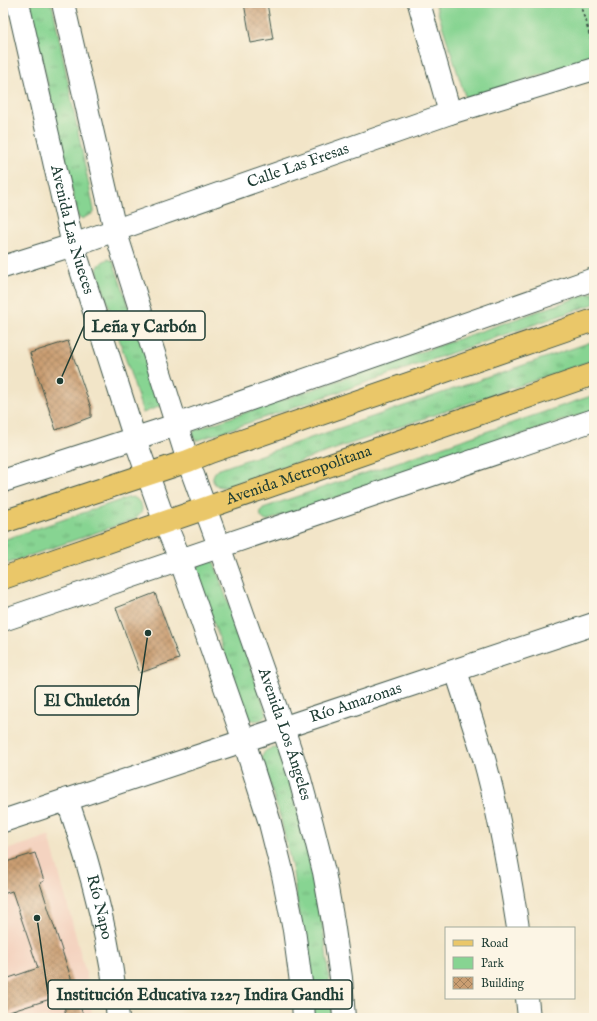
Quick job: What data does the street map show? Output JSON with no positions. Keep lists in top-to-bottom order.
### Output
{
  "streets": {
    "main road": ["Avenida Metropolitana"],
    "street": [
      "Calle Las Fresas",
      "Avenida Las Nueces",
      "Río Amazonas",
      "Avenida Los Ángeles",
      "Río Napo"
    ]
  },
  "crossings": [
    ["Calle Las Fresas", "Avenida Las Nueces"],
    ["Avenida Metropolitana", "Avenida Los Ángeles"],
    ["Río Amazonas", "Avenida Los Ángeles"],
    ["Río Amazonas", "Río Napo"]
  ],
  "places": ["Leña y Carbón", "El Chuletón", "Institución Educativa 1227 Indira Gandhi"],
  "legend": ["Road", "Park", "Building"]
}
